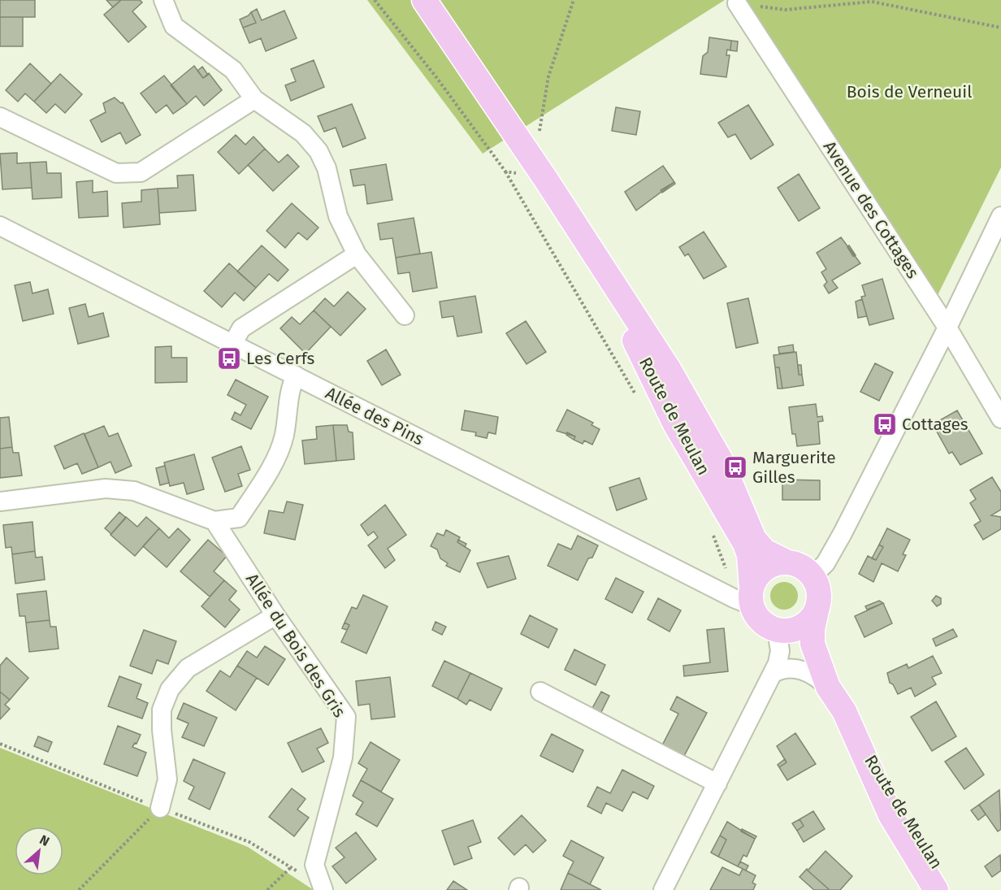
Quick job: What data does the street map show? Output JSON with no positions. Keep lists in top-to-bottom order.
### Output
{
  "streets": {
    "main road": ["Route de Meulan"],
    "street": ["Avenue des Cottages", "Allée des Pins", "Allée du Bois des Gris"]
  },
  "crossings": [
    ["Allée des Pins", "Route de Meulan"]
  ],
  "parks": ["Bois de Verneuil"],
  "places": {
    "bus stop": ["Les Cerfs", "Cottages", "Marguerite Gilles"]
  },
  "north": "top right"
}
